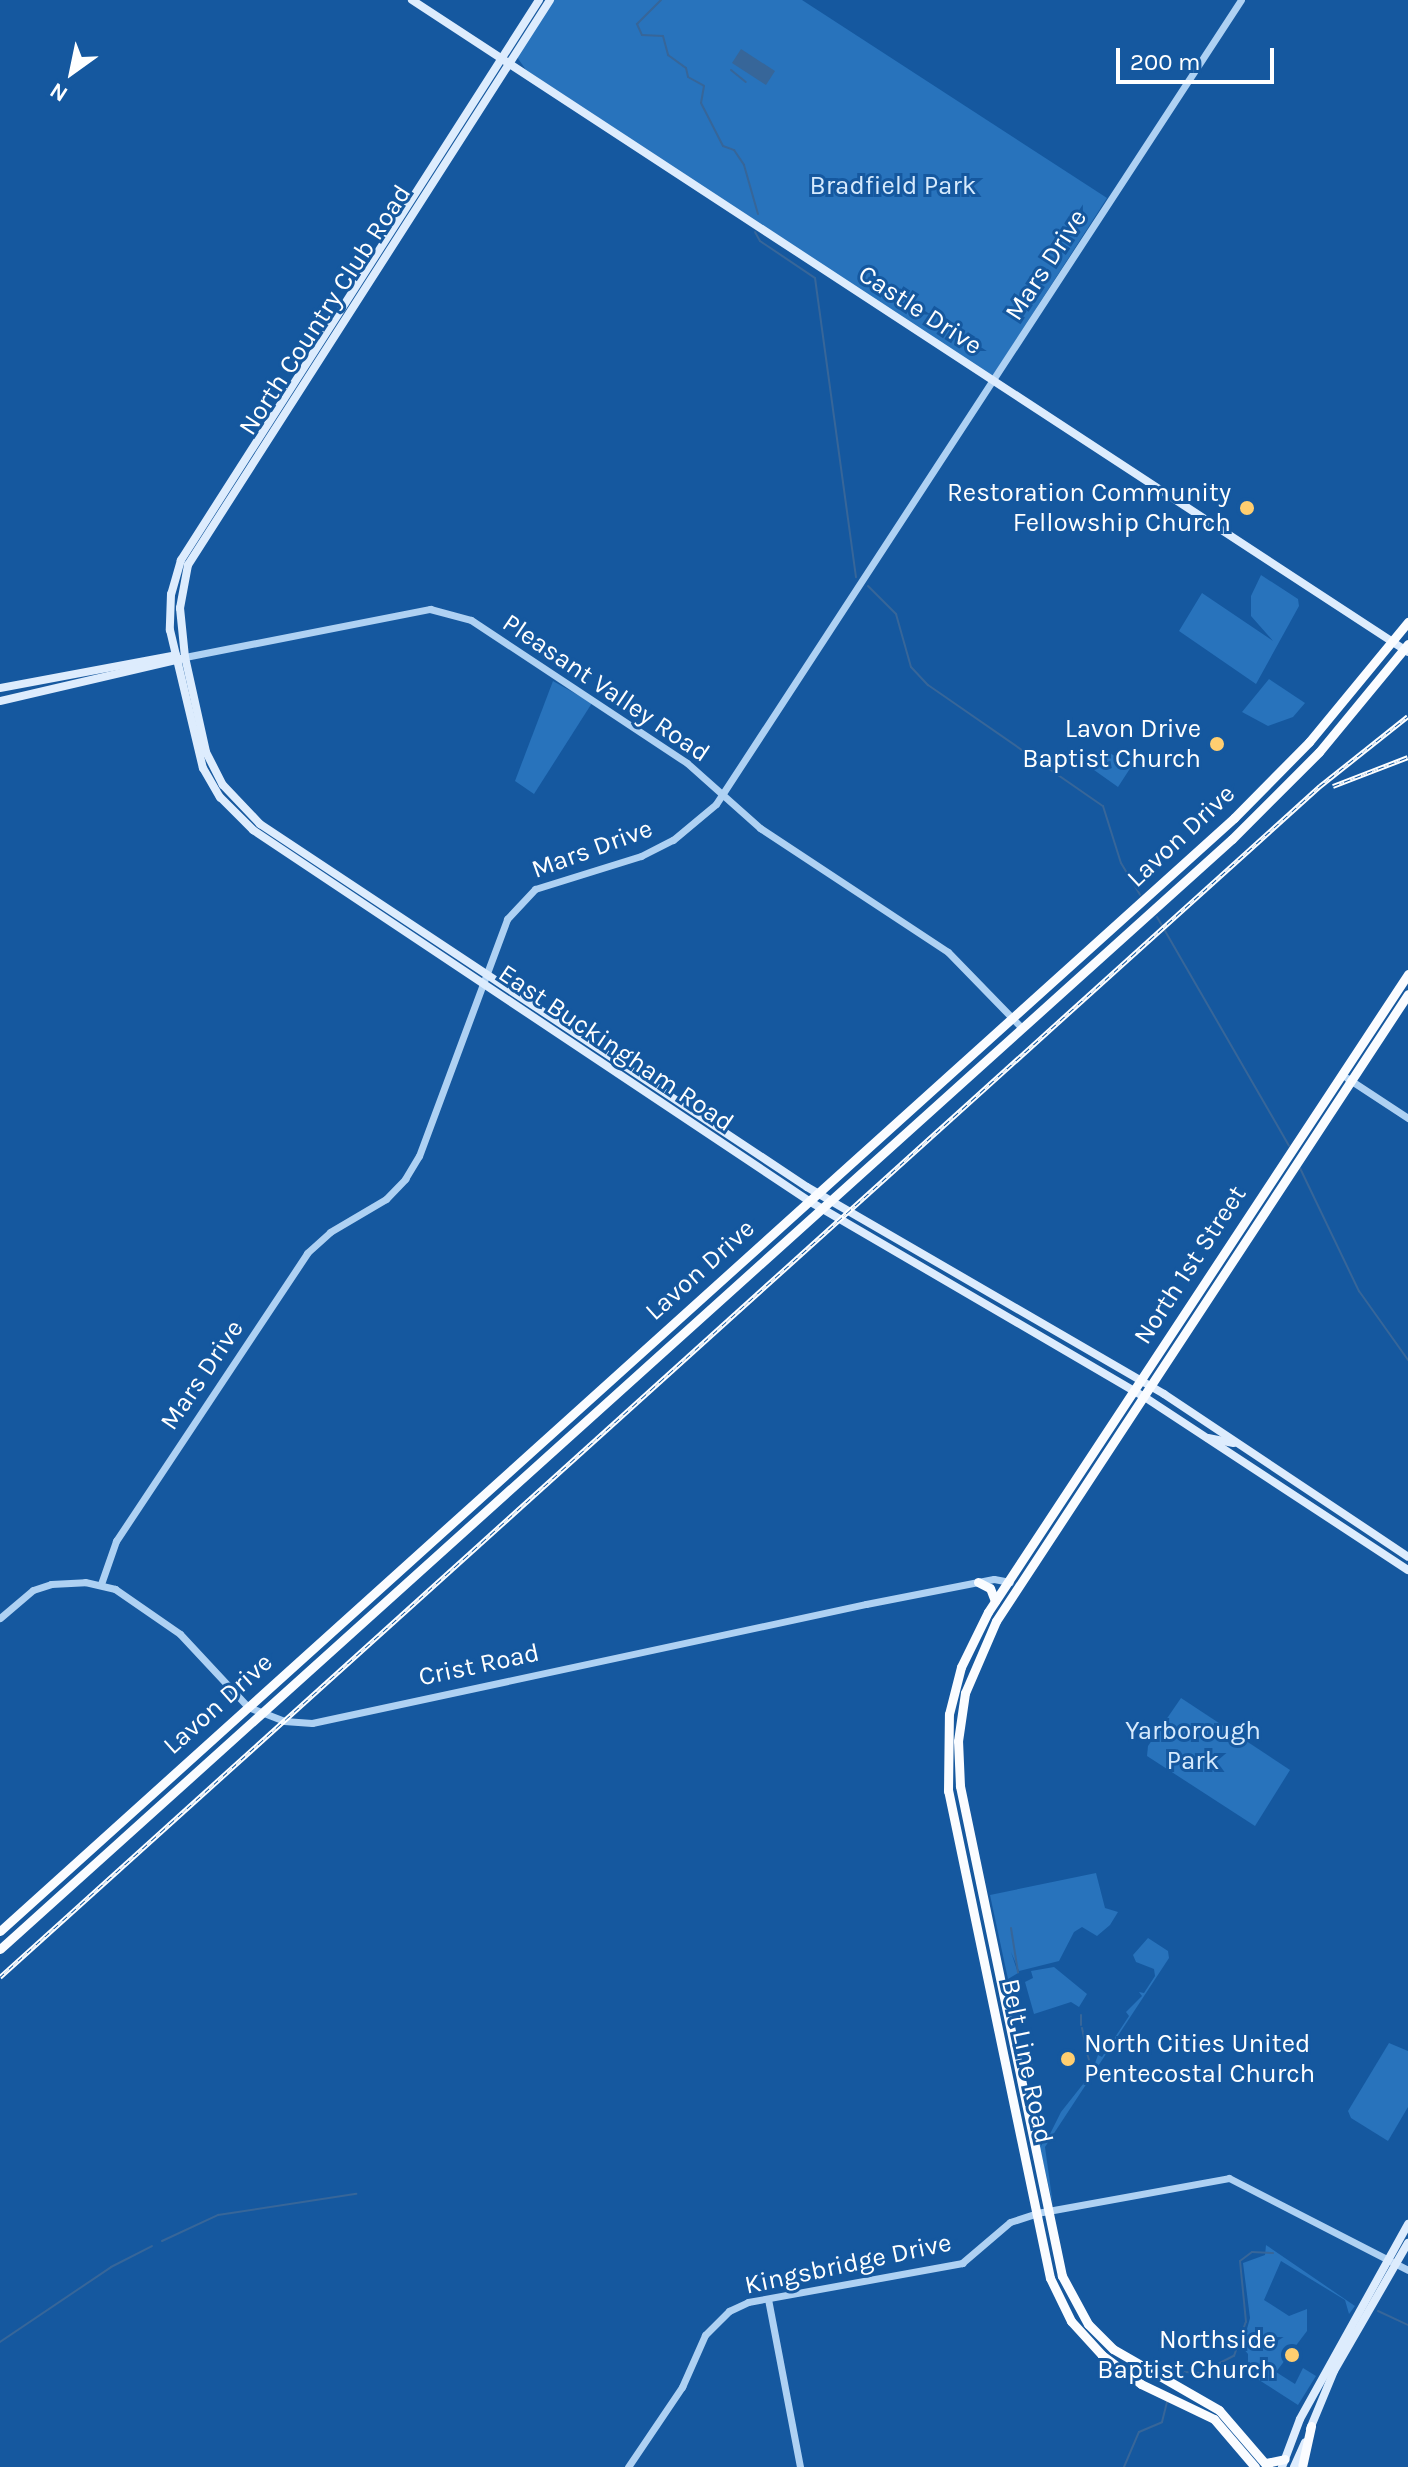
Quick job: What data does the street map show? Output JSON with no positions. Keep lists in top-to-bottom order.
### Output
{
  "streets": {
    "main road": [
      "North Country Club Road",
      "Castle Drive",
      "Pleasant Valley Road",
      "Lavon Drive",
      "East Buckingham Road",
      "North 1st Street",
      "Belt Line Road"
    ],
    "street": ["Mars Drive", "Crist Road", "Kingsbridge Drive"]
  },
  "crossings": [
    ["Mars Drive", "Castle Drive"],
    ["Mars Drive", "Pleasant Valley Road"],
    ["Mars Drive", "East Buckingham Road"],
    ["Mars Drive", "Crist Road"],
    ["North Country Club Road", "Castle Drive"],
    ["North Country Club Road", "Pleasant Valley Road"],
    ["North Country Club Road", "East Buckingham Road"],
    ["Castle Drive", "Lavon Drive"],
    ["Pleasant Valley Road", "Lavon Drive"],
    ["Pleasant Valley Road", "East Buckingham Road"],
    ["Lavon Drive", "East Buckingham Road"],
    ["Lavon Drive", "Crist Road"],
    ["East Buckingham Road", "North 1st Street"],
    ["North 1st Street", "Crist Road"],
    ["North 1st Street", "Belt Line Road"],
    ["Crist Road", "Belt Line Road"],
    ["Belt Line Road", "Kingsbridge Drive"]
  ],
  "parks": ["Bradfield Park", "Yarborough Park"],
  "places": [
    "Restoration Community Fellowship Church",
    "Lavon Drive Baptist Church",
    "North Cities United Pentecostal Church",
    "Northside Baptist Church"
  ],
  "scale_bar": "200 m",
  "north": "bottom left"
}
